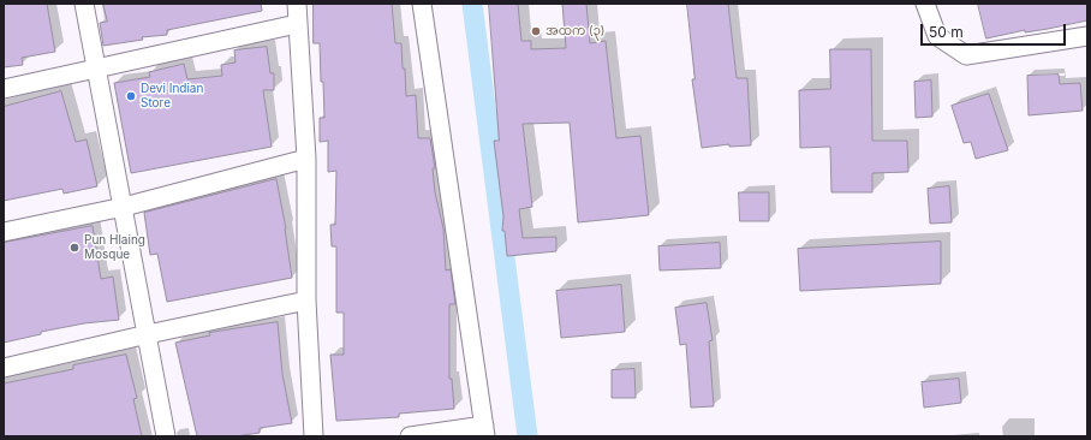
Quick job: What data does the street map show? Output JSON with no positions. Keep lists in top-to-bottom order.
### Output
{
  "places": ["အထက (၃)", "Devi Indian Store", "Pun Hlaing Mosque"],
  "scale_bar": "50 m"
}
